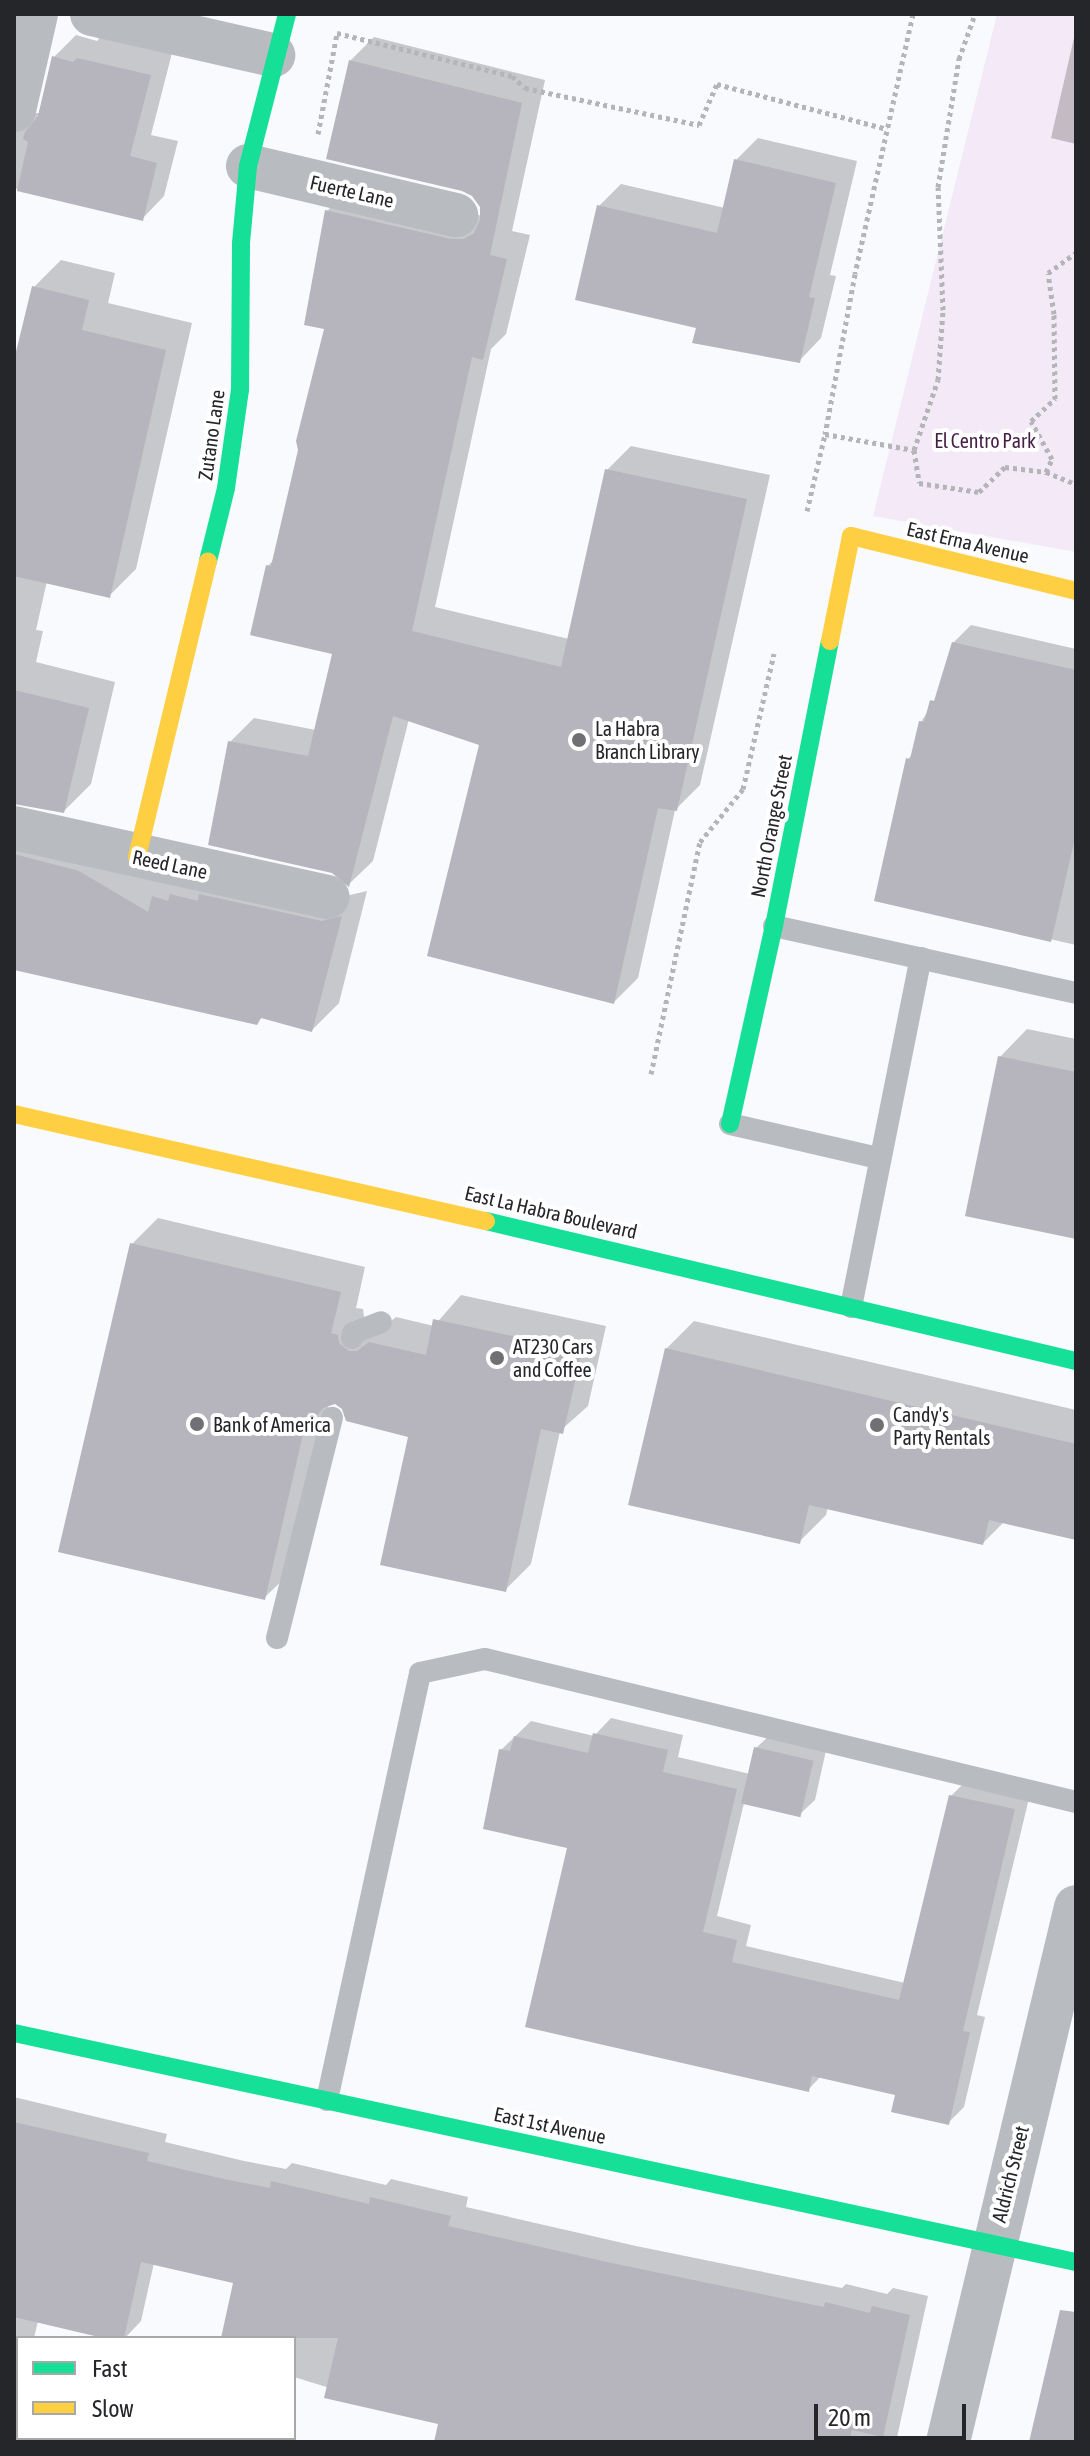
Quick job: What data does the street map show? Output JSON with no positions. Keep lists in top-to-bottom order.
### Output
{
  "streets": {
    "street": [
      "Fuerte Lane",
      "Zutano Lane",
      "East Erna Avenue",
      "North Orange Street",
      "Reed Lane",
      "East La Habra Boulevard",
      "East 1st Avenue",
      "Aldrich Street"
    ]
  },
  "crossings": [
    ["Fuerte Lane", "Zutano Lane"],
    ["Zutano Lane", "Reed Lane"],
    ["East Erna Avenue", "North Orange Street"],
    ["East 1st Avenue", "Aldrich Street"]
  ],
  "parks": ["El Centro Park"],
  "places": [
    "La Habra Branch Library",
    "AT230 Cars and Coffee",
    "Bank of America",
    "Candy's Party Rentals"
  ],
  "legend": ["Fast", "Slow"],
  "scale_bar": "20 m"
}
